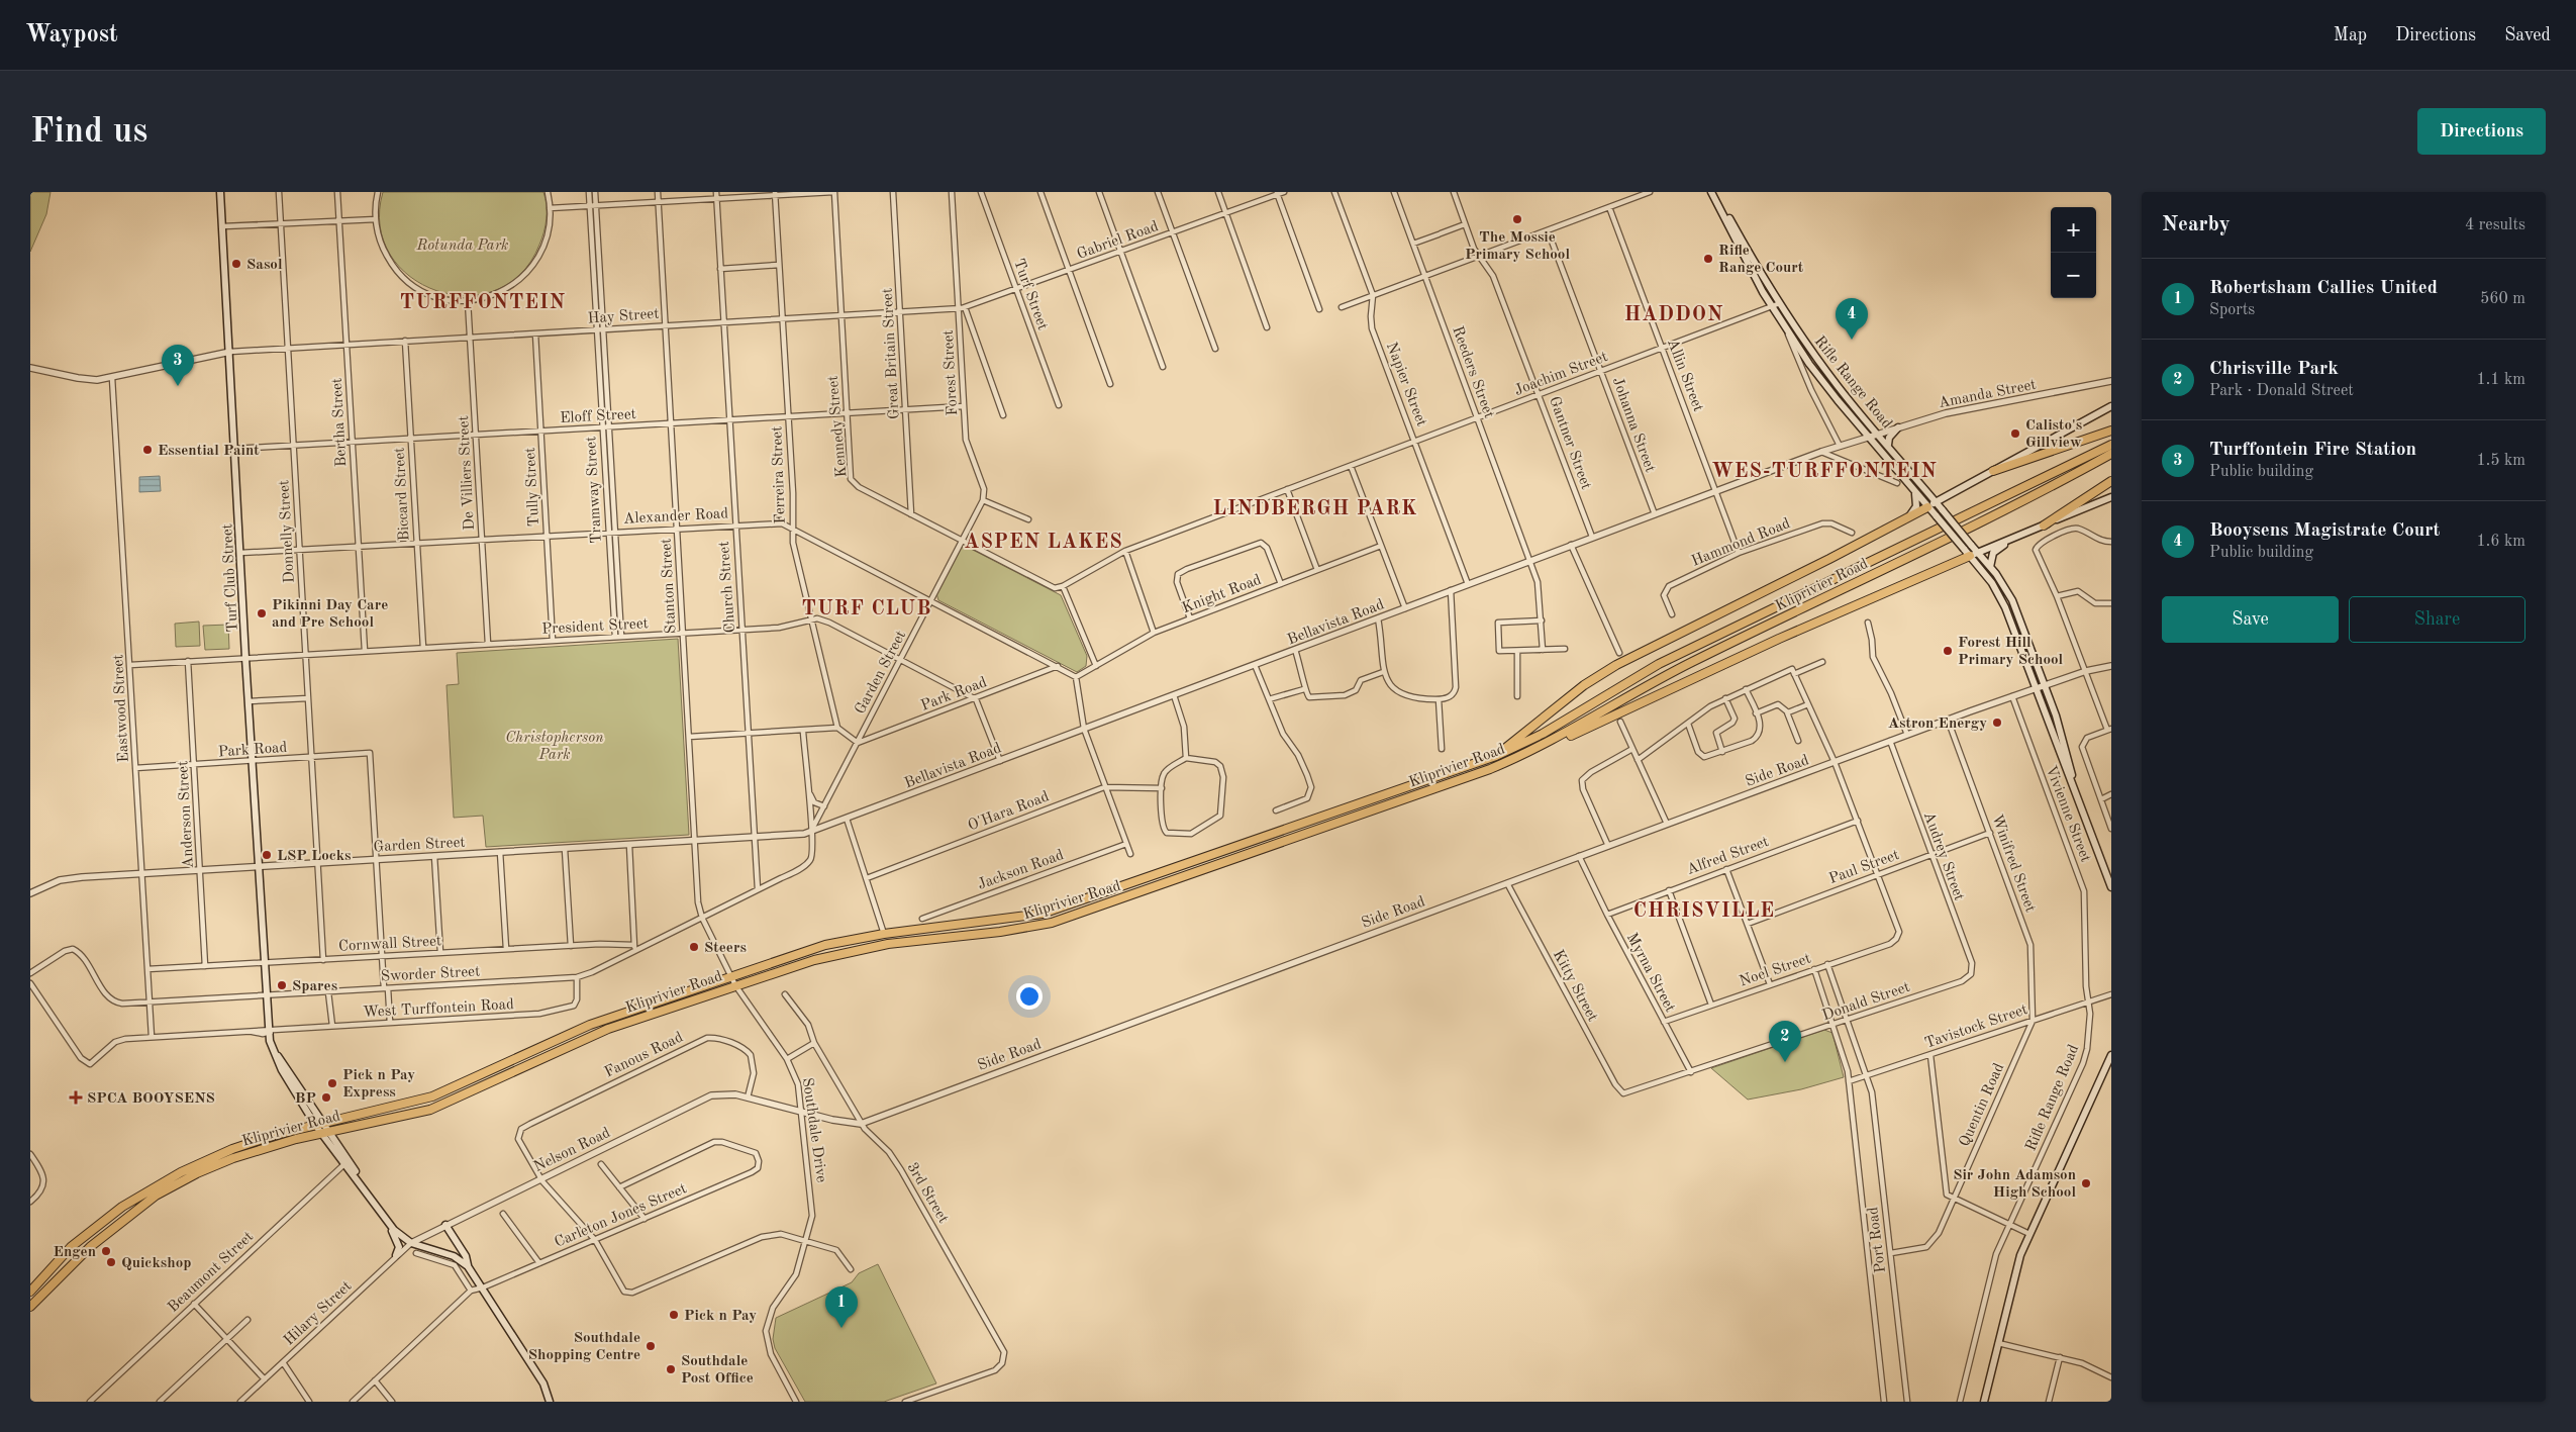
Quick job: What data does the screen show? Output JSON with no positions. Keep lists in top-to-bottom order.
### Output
{
  "streets": {
    "main road": ["Rifle Range Road", "Turf Club Street", "Kliprivier Road"],
    "street": [
      "Gabriel Road",
      "Turf Street",
      "Hay Street",
      "Great Britain Street",
      "Reeders Street",
      "Forest Street",
      "Joachim Street",
      "Allin Street",
      "Napier Street",
      "Amanda Street",
      "Eloff Street",
      "Bertha Street",
      "Johanna Street",
      "Kennedy Street",
      "Gantner Street",
      "De Villiers Street",
      "Ferreira Street",
      "Tully Street",
      "Tramway Street",
      "Biccard Street",
      "Alexander Road",
      "Donnelly Street",
      "Hammond Road",
      "Stanton Street",
      "Church Street",
      "Knight Road",
      "Bellavista Road",
      "President Street",
      "Garden Street",
      "Park Road",
      "Eastwood Street",
      "Side Road",
      "O'Hara Road",
      "Vivienne Street",
      "Anderson Street",
      "Alfred Street",
      "Audrey Street",
      "Winifred Street",
      "Paul Street",
      "Jackson Road",
      "Cornwall Street",
      "Noel Street",
      "Myrna Street",
      "Sworder Street",
      "Kitty Street",
      "Donald Street",
      "West Turffontein Road",
      "Tavistock Street",
      "Fanous Road",
      "Quentin Road",
      "Southdale Drive",
      "Nelson Road",
      "3rd Street",
      "Carleton Jones Street",
      "Port Road",
      "Beaumont Street",
      "Hilary Street"
    ]
  },
  "crossings": [
    ["Gabriel Road", "Turf Street"],
    ["Gabriel Road", "Hay Street"],
    ["Gabriel Road", "Forest Street"],
    ["Hay Street", "Great Britain Street"],
    ["Hay Street", "Forest Street"],
    ["Hay Street", "Bertha Street"],
    ["Hay Street", "Kennedy Street"],
    ["Hay Street", "De Villiers Street"],
    ["Hay Street", "Ferreira Street"],
    ["Hay Street", "Tully Street"],
    ["Hay Street", "Tramway Street"],
    ["Hay Street", "Biccard Street"],
    ["Hay Street", "Donnelly Street"],
    ["Hay Street", "Turf Club Street"],
    ["Hay Street", "Stanton Street"],
    ["Hay Street", "Church Street"],
    ["Great Britain Street", "Eloff Street"],
    ["Great Britain Street", "Kennedy Street"],
    ["Reeders Street", "Joachim Street"],
    ["Reeders Street", "Bellavista Road"],
    ["Forest Street", "Eloff Street"],
    ["Forest Street", "Garden Street"],
    ["Joachim Street", "Allin Street"],
    ["Joachim Street", "Rifle Range Road"],
    ["Joachim Street", "Napier Street"],
    ["Joachim Street", "Johanna Street"],
    ["Joachim Street", "Kennedy Street"],
    ["Joachim Street", "Gantner Street"],
    ["Allin Street", "Hammond Road"],
    ["Allin Street", "Bellavista Road"],
    ["Rifle Range Road", "Amanda Street"],
    ["Rifle Range Road", "Bellavista Road"],
    ["Rifle Range Road", "Vivienne Street"],
    ["Rifle Range Road", "Tavistock Street"],
    ["Napier Street", "Bellavista Road"],
    ["Amanda Street", "Bellavista Road"],
    ["Eloff Street", "Bertha Street"],
    ["Eloff Street", "Kennedy Street"],
    ["Eloff Street", "De Villiers Street"],
    ["Eloff Street", "Ferreira Street"],
    ["Eloff Street", "Tully Street"],
    ["Eloff Street", "Tramway Street"],
    ["Eloff Street", "Biccard Street"],
    ["Eloff Street", "Donnelly Street"],
    ["Eloff Street", "Turf Club Street"],
    ["Eloff Street", "Stanton Street"],
    ["Eloff Street", "Church Street"],
    ["Bertha Street", "Alexander Road"],
    ["Bertha Street", "President Street"],
    ["Johanna Street", "Bellavista Road"],
    ["Kennedy Street", "Garden Street"],
    ["Gantner Street", "Bellavista Road"],
    ["De Villiers Street", "Alexander Road"],
    ["De Villiers Street", "President Street"],
    ["Ferreira Street", "Alexander Road"],
    ["Ferreira Street", "President Street"],
    ["Tully Street", "Alexander Road"],
    ["Tully Street", "President Street"],
    ["Tramway Street", "Alexander Road"],
    ["Tramway Street", "President Street"],
    ["Biccard Street", "Alexander Road"],
    ["Biccard Street", "President Street"],
    ["Alexander Road", "Donnelly Street"],
    ["Alexander Road", "Turf Club Street"],
    ["Alexander Road", "Stanton Street"],
    ["Alexander Road", "Church Street"],
    ["Alexander Road", "Knight Road"],
    ["Alexander Road", "Garden Street"],
    ["Alexander Road", "Park Road"],
    ["Donnelly Street", "President Street"],
    ["Donnelly Street", "Garden Street"],
    ["Donnelly Street", "Park Road"],
    ["Donnelly Street", "Cornwall Street"],
    ["Turf Club Street", "Kliprivier Road"],
    ["Turf Club Street", "President Street"],
    ["Turf Club Street", "Garden Street"],
    ["Turf Club Street", "Park Road"],
    ["Turf Club Street", "Cornwall Street"],
    ["Turf Club Street", "Sworder Street"],
    ["Turf Club Street", "West Turffontein Road"],
    ["Turf Club Street", "Beaumont Street"],
    ["Kliprivier Road", "Southdale Drive"],
    ["Stanton Street", "President Street"],
    ["Stanton Street", "Garden Street"],
    ["Stanton Street", "Sworder Street"],
    ["Stanton Street", "Southdale Drive"],
    ["Church Street", "President Street"],
    ["Church Street", "Garden Street"],
    ["Church Street", "Sworder Street"],
    ["Bellavista Road", "Garden Street"],
    ["Bellavista Road", "Sworder Street"],
    ["President Street", "Garden Street"],
    ["President Street", "Park Road"],
    ["President Street", "Eastwood Street"],
    ["President Street", "Anderson Street"],
    ["Garden Street", "Park Road"],
    ["Garden Street", "Eastwood Street"],
    ["Garden Street", "Anderson Street"],
    ["Garden Street", "Sworder Street"],
    ["Park Road", "Eastwood Street"],
    ["Park Road", "Anderson Street"],
    ["Eastwood Street", "Cornwall Street"],
    ["Eastwood Street", "Sworder Street"],
    ["Eastwood Street", "West Turffontein Road"],
    ["Side Road", "Vivienne Street"],
    ["Side Road", "Audrey Street"],
    ["Side Road", "Winifred Street"],
    ["Side Road", "Myrna Street"],
    ["Side Road", "Kitty Street"],
    ["Side Road", "Fanous Road"],
    ["Side Road", "Southdale Drive"],
    ["Side Road", "Nelson Road"],
    ["Side Road", "3rd Street"],
    ["Vivienne Street", "Tavistock Street"],
    ["Anderson Street", "Cornwall Street"],
    ["Alfred Street", "Myrna Street"],
    ["Audrey Street", "Paul Street"],
    ["Audrey Street", "Donald Street"],
    ["Winifred Street", "Paul Street"],
    ["Winifred Street", "Tavistock Street"],
    ["Winifred Street", "Quentin Road"],
    ["Paul Street", "Noel Street"],
    ["Noel Street", "Myrna Street"],
    ["Noel Street", "Port Road"],
    ["Myrna Street", "Donald Street"],
    ["Sworder Street", "West Turffontein Road"],
    ["Sworder Street", "Southdale Drive"],
    ["Kitty Street", "Donald Street"],
    ["Donald Street", "Port Road"],
    ["Tavistock Street", "Quentin Road"],
    ["Tavistock Street", "Port Road"],
    ["Fanous Road", "Nelson Road"],
    ["Quentin Road", "Port Road"],
    ["Nelson Road", "Hilary Street"]
  ],
  "districts": [
    "TURFFONTEIN",
    "HADDON",
    "WES-TURFFONTEIN",
    "LINDBERGH PARK",
    "ASPEN LAKES",
    "TURF CLUB",
    "CHRISVILLE"
  ],
  "parks": ["Rotunda Park", "Christopherson Park"],
  "places": {
    "other": [
      "The Mossie Primary School",
      "Rifle Range Court",
      "Sasol",
      "Calisto's Gillview",
      "Essential Paint",
      "Pikinni Day Care and Pre School",
      "Forest Hill Primary School",
      "Astron Energy",
      "LSP Locks",
      "Steers",
      "Spares",
      "Pick n Pay Express",
      "BP",
      "Sir John Adamson High School",
      "Engen",
      "Quickshop",
      "Pick n Pay",
      "Southdale Shopping Centre",
      "Southdale Post Office"
    ],
    "health": ["SPCA BOOYSENS"]
  },
  "page": {
    "header": "Waypost",
    "nav": ["Map", "Directions", "Saved"],
    "buttons": [
      "Directions",
      ["Save", "Share"]
    ],
    "title": "Find us",
    "heading": ["Nearby", "4 results"],
    "map_buttons": ["+", "−"],
    "list": [
      {
        "mark": "1",
        "name": "Robertsham Callies United",
        "note": "Sports",
        "value": "560 m"
      },
      {
        "mark": "2",
        "name": "Chrisville Park",
        "note": "Park · Donald Street",
        "value": "1.1 km"
      },
      {
        "mark": "3",
        "name": "Turffontein Fire Station",
        "note": "Public building",
        "value": "1.5 km"
      },
      {
        "mark": "4",
        "name": "Booysens Magistrate Court",
        "note": "Public building",
        "value": "1.6 km"
      }
    ],
    "pins": [
      "4",
      "3",
      "2",
      "1"
    ]
  }
}
